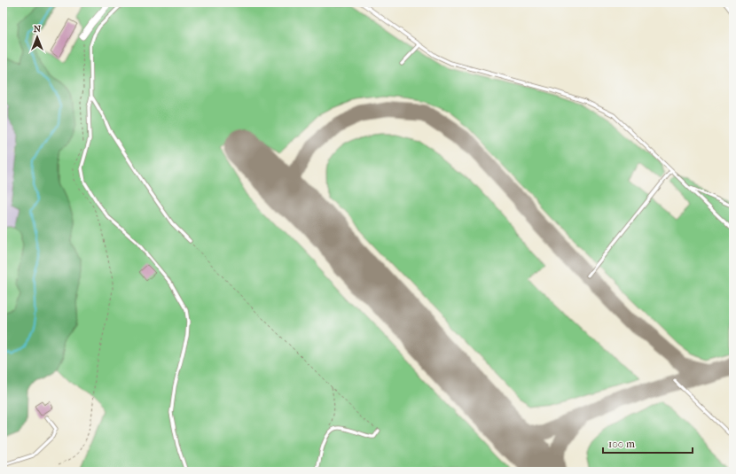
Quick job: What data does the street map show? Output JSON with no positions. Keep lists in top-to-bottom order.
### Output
{
  "scale_bar": "100 m",
  "north": "top"
}
